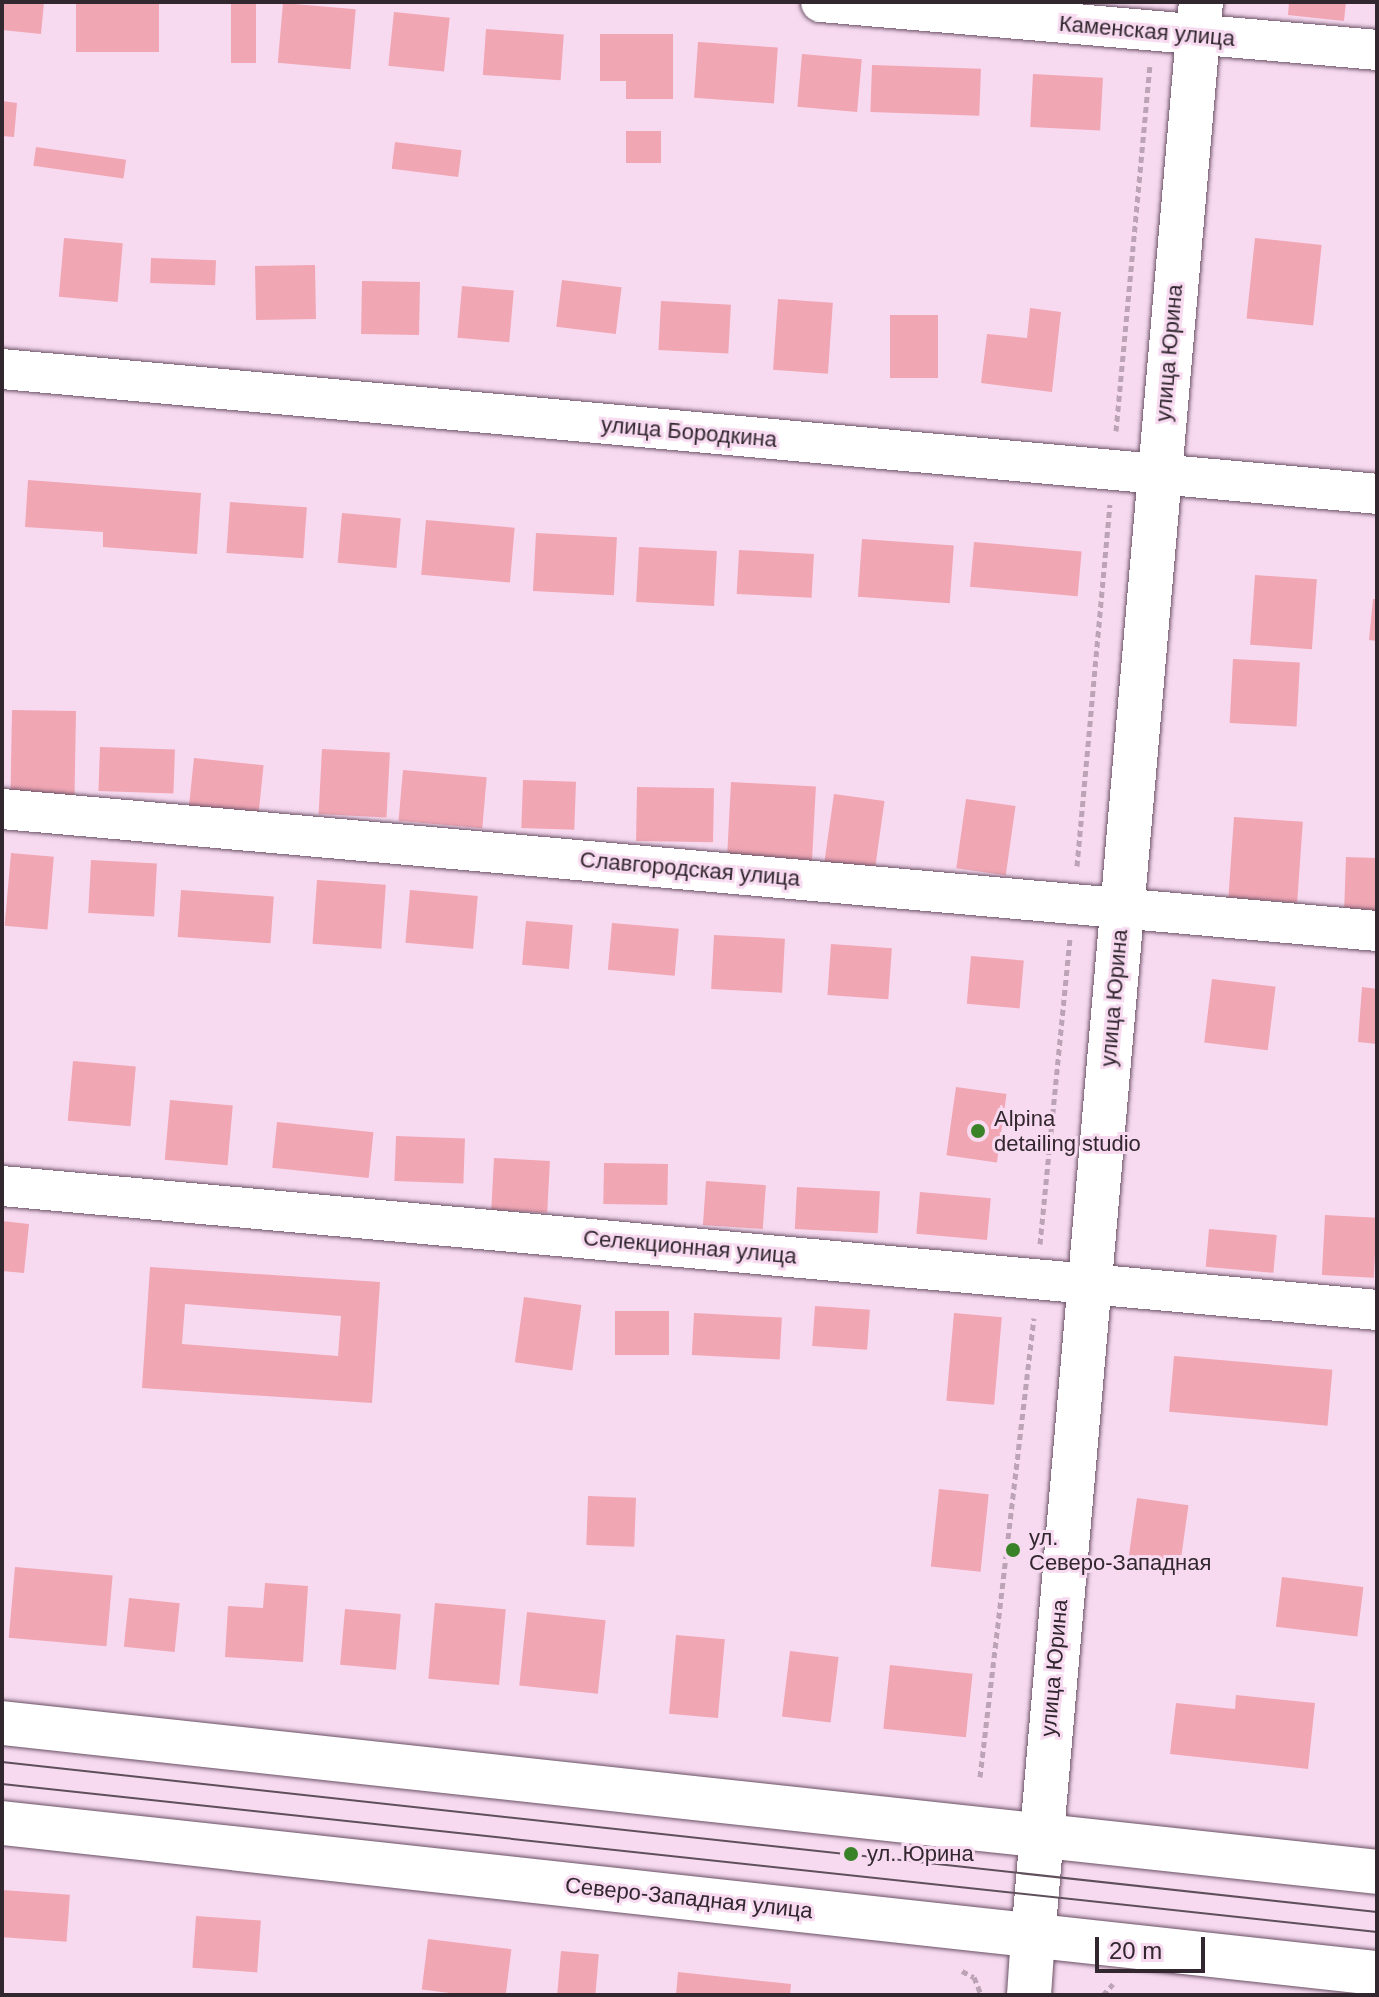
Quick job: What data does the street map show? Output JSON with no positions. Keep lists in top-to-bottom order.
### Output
{
  "streets": {
    "main road": ["улица Юрина", "Северо-Западная улица"],
    "street": [
      "Каменская улица",
      "улица Бородкина",
      "Славгородская улица",
      "Селекционная улица"
    ]
  },
  "crossings": [
    ["Каменская улица", "улица Юрина"],
    ["улица Юрина", "улица Бородкина"],
    ["улица Юрина", "Славгородская улица"],
    ["улица Юрина", "Селекционная улица"],
    ["улица Юрина", "Северо-Западная улица"]
  ],
  "places": ["Alpina detailing studio", "ул. Северо-Западная", "ул. Юрина"],
  "scale_bar": "20 m"
}
